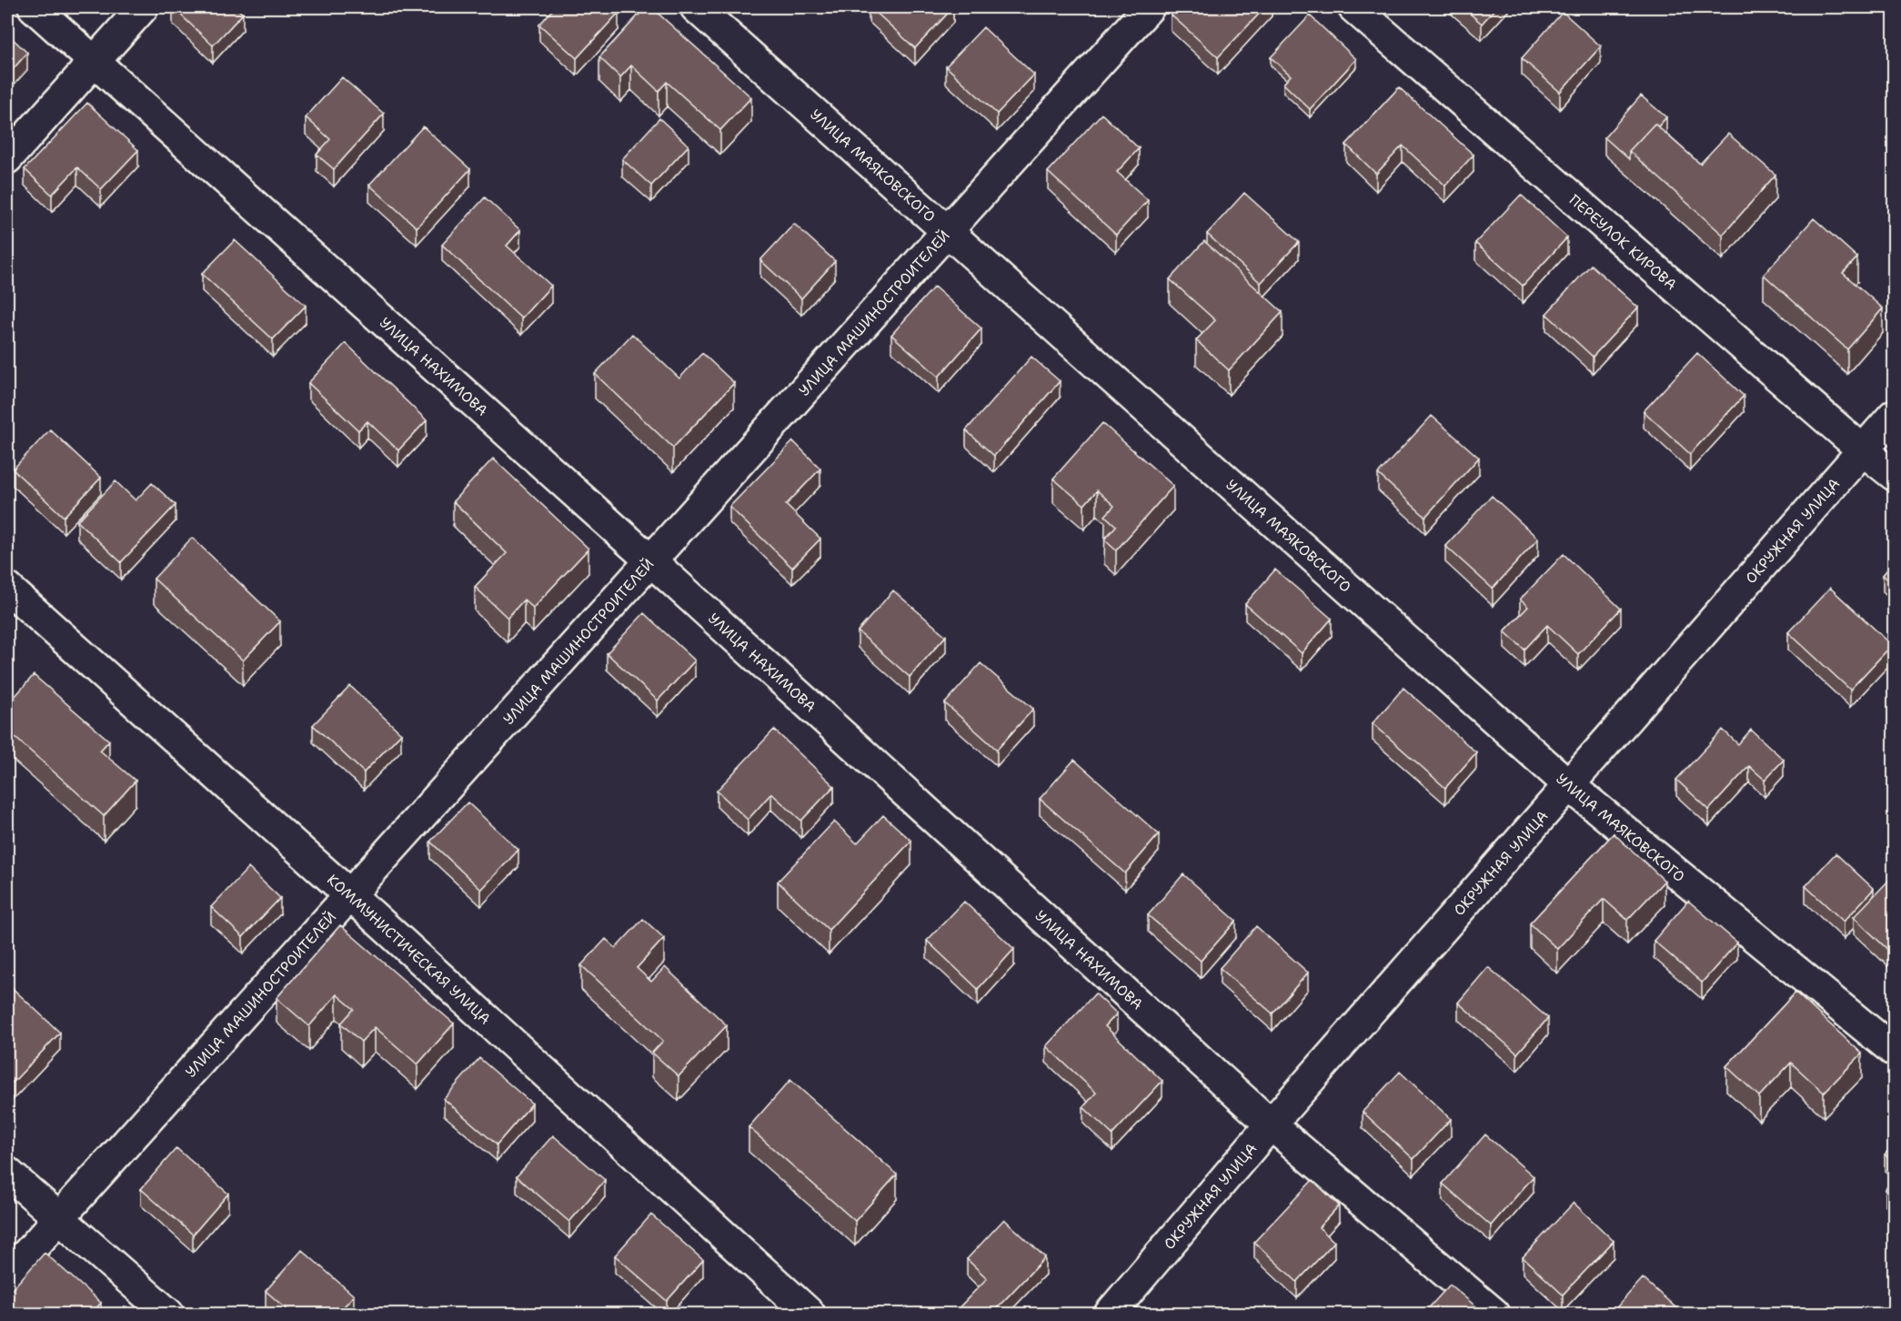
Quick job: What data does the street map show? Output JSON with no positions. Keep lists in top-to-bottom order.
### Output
{
  "streets": {
    "street": [
      "УЛИЦА МАЯКОВСКОГО",
      "ПЕРЕУЛОК КИРОВА",
      "УЛИЦА МАШИНОСТРОИТЕЛЕЙ",
      "УЛИЦА НАХИМОВА",
      "ОКРУЖНАЯ УЛИЦА",
      "КОММУНИСТИЧЕСКАЯ УЛИЦА"
    ]
  },
  "crossings": [
    ["УЛИЦА МАЯКОВСКОГО", "УЛИЦА МАШИНОСТРОИТЕЛЕЙ"],
    ["УЛИЦА МАЯКОВСКОГО", "ОКРУЖНАЯ УЛИЦА"],
    ["ПЕРЕУЛОК КИРОВА", "ОКРУЖНАЯ УЛИЦА"],
    ["УЛИЦА МАШИНОСТРОИТЕЛЕЙ", "УЛИЦА НАХИМОВА"],
    ["УЛИЦА МАШИНОСТРОИТЕЛЕЙ", "КОММУНИСТИЧЕСКАЯ УЛИЦА"],
    ["УЛИЦА НАХИМОВА", "ОКРУЖНАЯ УЛИЦА"]
  ]
}
